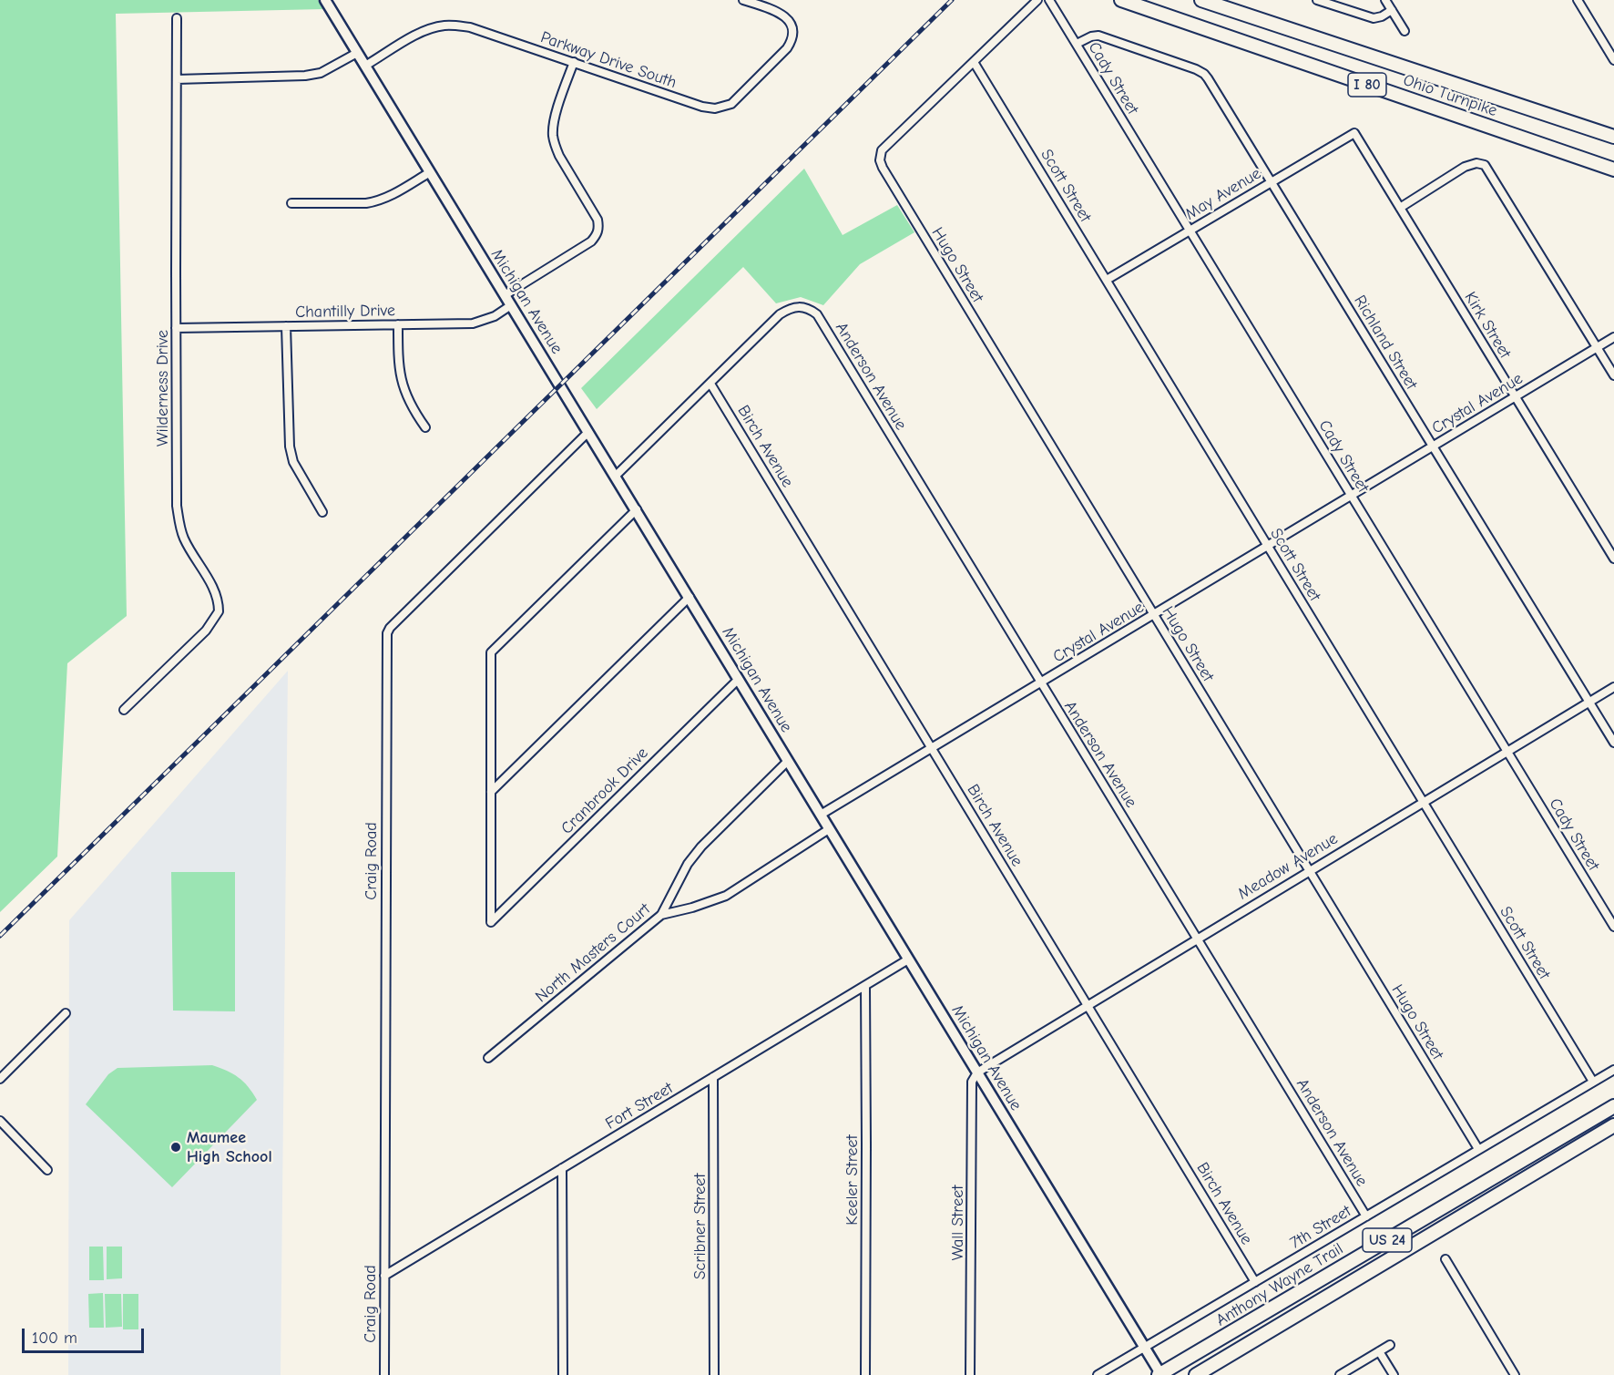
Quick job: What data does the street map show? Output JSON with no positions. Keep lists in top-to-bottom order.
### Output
{
  "streets": {
    "highway": [
      "I 80",
      "Ohio Turnpike",
      "US 24",
      "Anthony Wayne Trail"
    ],
    "street": [
      "Parkway Drive South",
      "Cady Street",
      "Scott Street",
      "May Avenue",
      "Hugo Street",
      "Michigan Avenue",
      "Chantilly Drive",
      "Kirk Street",
      "Richland Street",
      "Anderson Avenue",
      "Wilderness Drive",
      "Crystal Avenue",
      "Birch Avenue",
      "Cranbrook Drive",
      "Craig Road",
      "Meadow Avenue",
      "North Masters Court",
      "Fort Street",
      "Keeler Street",
      "Wall Street",
      "Scribner Street",
      "7th Street"
    ]
  },
  "crossings": [
    ["Parkway Drive South", "Michigan Avenue"],
    ["Cady Street", "May Avenue"],
    ["Cady Street", "Richland Street"],
    ["Cady Street", "Crystal Avenue"],
    ["Cady Street", "Meadow Avenue"],
    ["Scott Street", "May Avenue"],
    ["Scott Street", "Hugo Street"],
    ["Scott Street", "Crystal Avenue"],
    ["Scott Street", "Meadow Avenue"],
    ["Scott Street", "7th Street"],
    ["May Avenue", "Kirk Street"],
    ["May Avenue", "Richland Street"],
    ["Hugo Street", "Crystal Avenue"],
    ["Hugo Street", "Meadow Avenue"],
    ["Hugo Street", "7th Street"],
    ["Michigan Avenue", "Chantilly Drive"],
    ["Michigan Avenue", "Crystal Avenue"],
    ["Michigan Avenue", "Cranbrook Drive"],
    ["Michigan Avenue", "Craig Road"],
    ["Michigan Avenue", "Meadow Avenue"],
    ["Michigan Avenue", "North Masters Court"],
    ["Michigan Avenue", "Fort Street"],
    ["Michigan Avenue", "Wall Street"],
    ["Michigan Avenue", "7th Street"],
    ["Michigan Avenue", "Anthony Wayne Trail"],
    ["Chantilly Drive", "Wilderness Drive"],
    ["Kirk Street", "Crystal Avenue"],
    ["Richland Street", "Crystal Avenue"],
    ["Richland Street", "Meadow Avenue"],
    ["Anderson Avenue", "Crystal Avenue"],
    ["Anderson Avenue", "Birch Avenue"],
    ["Anderson Avenue", "Meadow Avenue"],
    ["Anderson Avenue", "7th Street"],
    ["Crystal Avenue", "Birch Avenue"],
    ["Birch Avenue", "Meadow Avenue"],
    ["Birch Avenue", "7th Street"],
    ["Craig Road", "Fort Street"],
    ["Meadow Avenue", "Wall Street"],
    ["Fort Street", "Keeler Street"],
    ["Fort Street", "Scribner Street"]
  ],
  "places": ["Maumee High School"],
  "scale_bar": "100 m"
}
